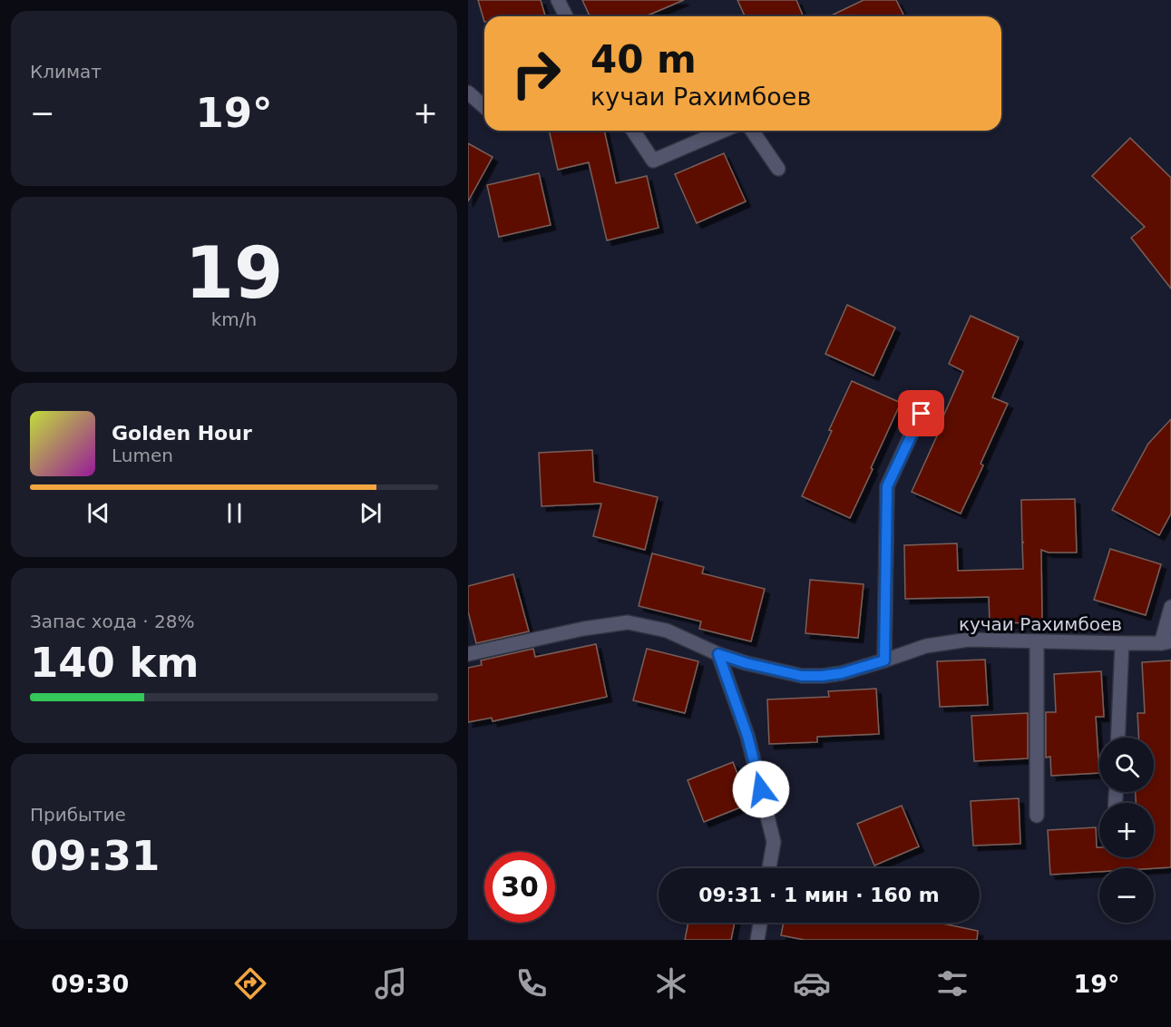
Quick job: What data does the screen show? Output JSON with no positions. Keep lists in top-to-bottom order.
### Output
{
  "streets": {
    "street": ["кучаи Рахимбоев"]
  },
  "page": {
    "tile": [
      "Климат",
      ["19", "km/h"],
      ["Запас хода · 28%", "140 km"],
      ["Прибытие", "09:31"]
    ],
    "turn": ["40 m", "кучаи Рахимбоев"],
    "heat": ["−", "19°", "+"],
    "song": ["Golden Hour", "Lumen"],
    "map_buttons": ["+", "−"],
    "limit": "30",
    "trip": "09:31 · 1 мин · 160 m",
    "tabs": ["09:30", "19°"]
  }
}
